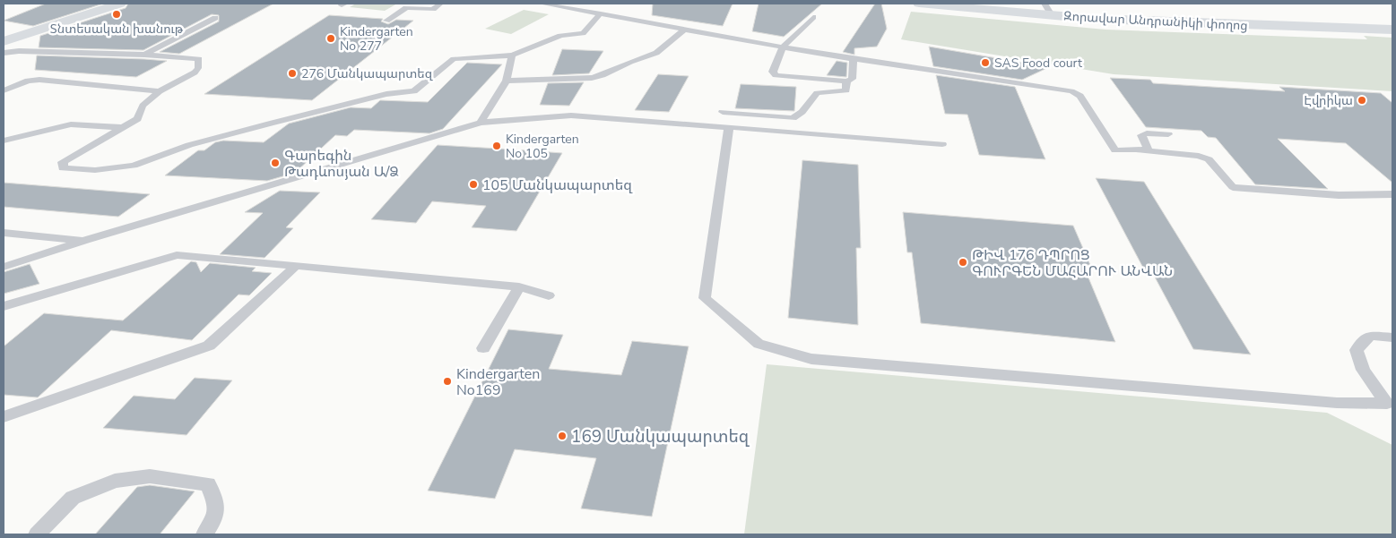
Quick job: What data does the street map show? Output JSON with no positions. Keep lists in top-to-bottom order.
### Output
{
  "streets": {
    "main road": ["Զորավար Անդրանիկի փողոց"]
  },
  "places": [
    "Տնտեսական խանութ",
    "Kindergarten No 277",
    "SAS Food court",
    "276 Մանկապարտեզ",
    "Էվրիկա",
    "Kindergarten No 105",
    "Գարեգին Թադևոսյան Ա/Ձ",
    "105 Մանկապարտեզ",
    "ԹԻՎ 176 ԴՊՐՈՑ ԳՈՒՐԳԵՆ ՄԱՀԱՐՈՒ ԱՆՎԱՆ",
    "Kindergarten No169",
    "169 Մանկապարտեզ"
  ]
}
